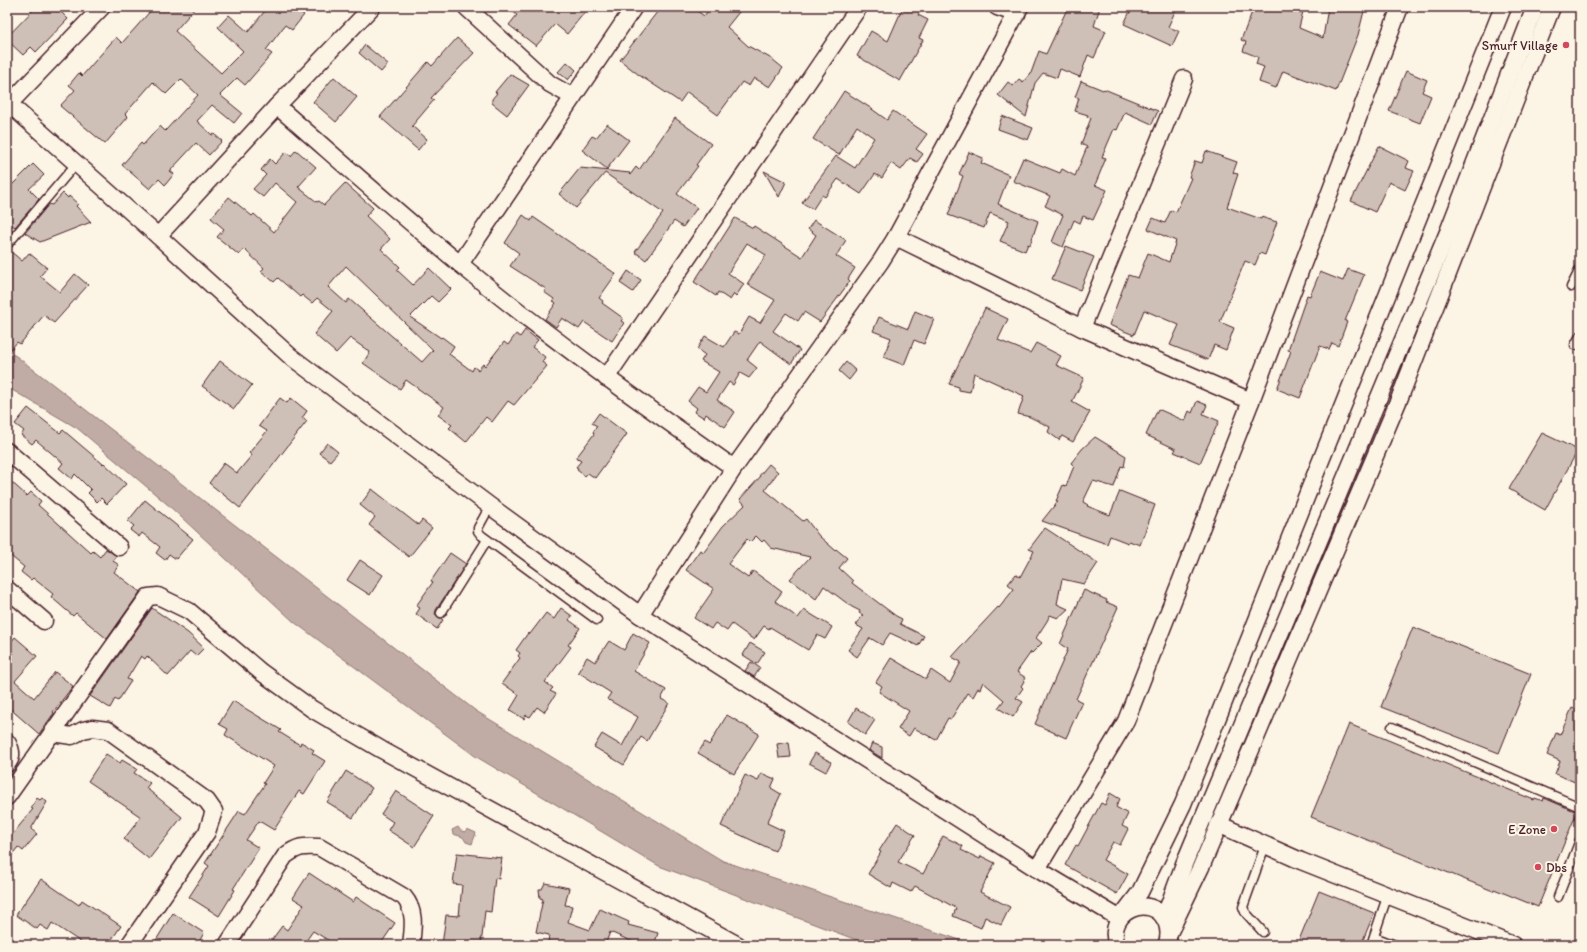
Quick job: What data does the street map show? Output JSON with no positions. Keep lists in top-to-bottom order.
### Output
{
  "places": ["Smurf Village", "E Zone", "Dbs"]
}
